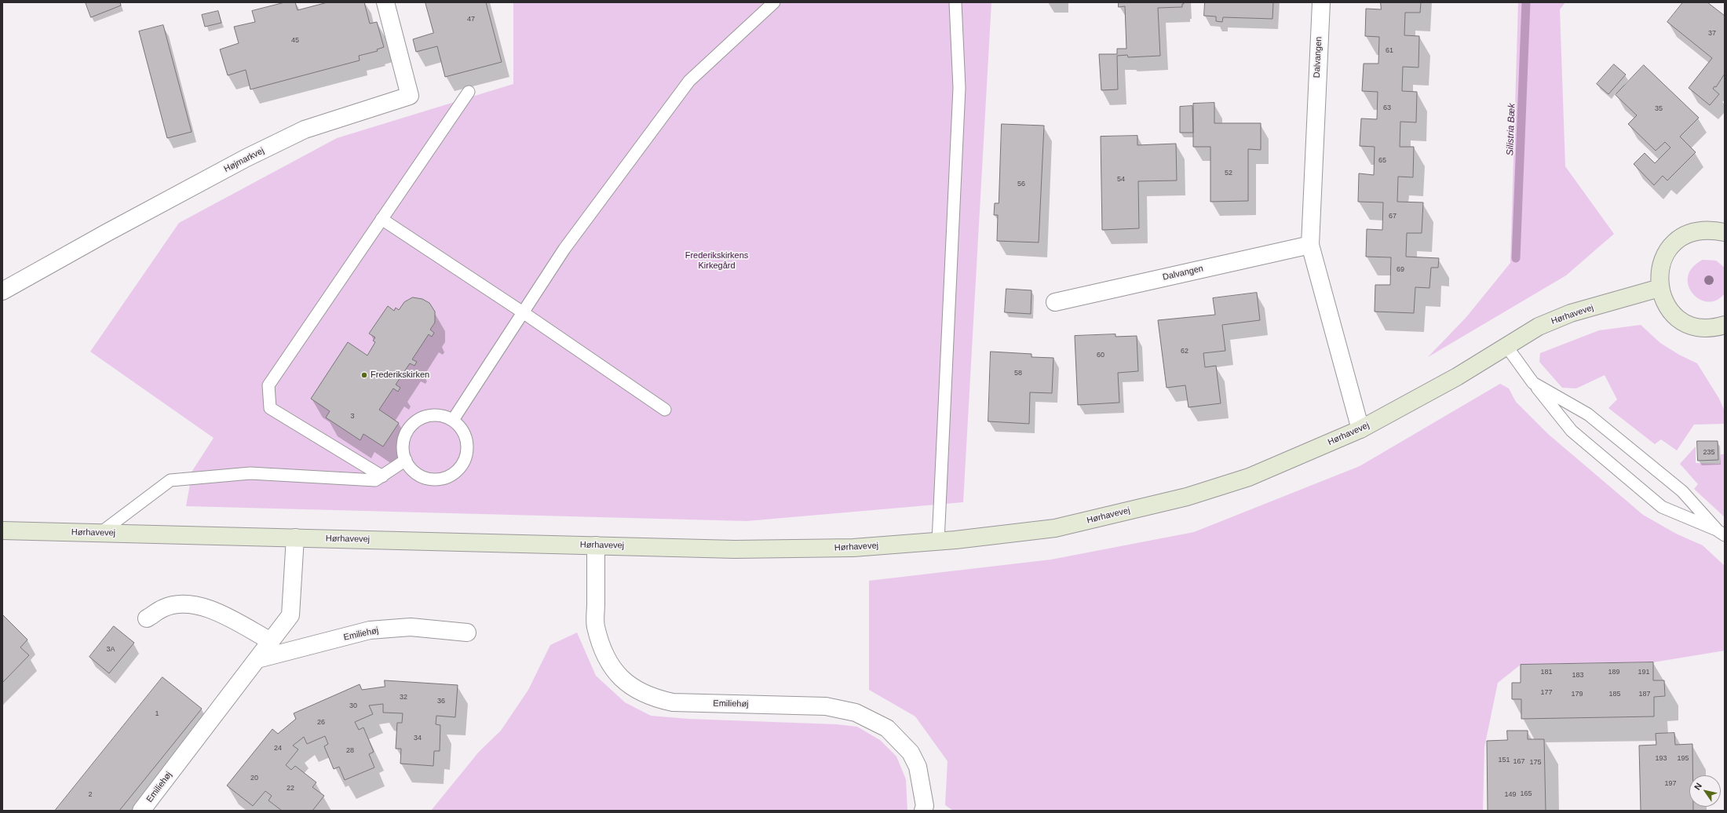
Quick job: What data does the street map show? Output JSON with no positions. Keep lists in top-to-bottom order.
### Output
{
  "streets": {
    "street": [
      "Dalvangen",
      "Højmarkvej",
      "Hørhavevej",
      "Emiliehøj"
    ]
  },
  "crossings": [
    ["Dalvangen", "Hørhavevej"],
    ["Hørhavevej", "Emiliehøj"]
  ],
  "water": ["Silistria Bæk"],
  "parks": ["Frederikskirkens Kirkegård"],
  "places": ["Frederikskirken"],
  "house_numbers": [
    "47",
    "37",
    "45",
    "61",
    "63",
    "35",
    "65",
    "52",
    "54",
    "56",
    "67",
    "69",
    "62",
    "60",
    "58",
    "3",
    "235",
    "3A",
    "181",
    "189",
    "191",
    "183",
    "177",
    "179",
    "185",
    "187",
    "32",
    "36",
    "30",
    "1",
    "26",
    "34",
    "24",
    "28",
    "193",
    "195",
    "151",
    "167",
    "175",
    "20",
    "197",
    "22",
    "165",
    "2",
    "149"
  ],
  "north": "top left"
}
